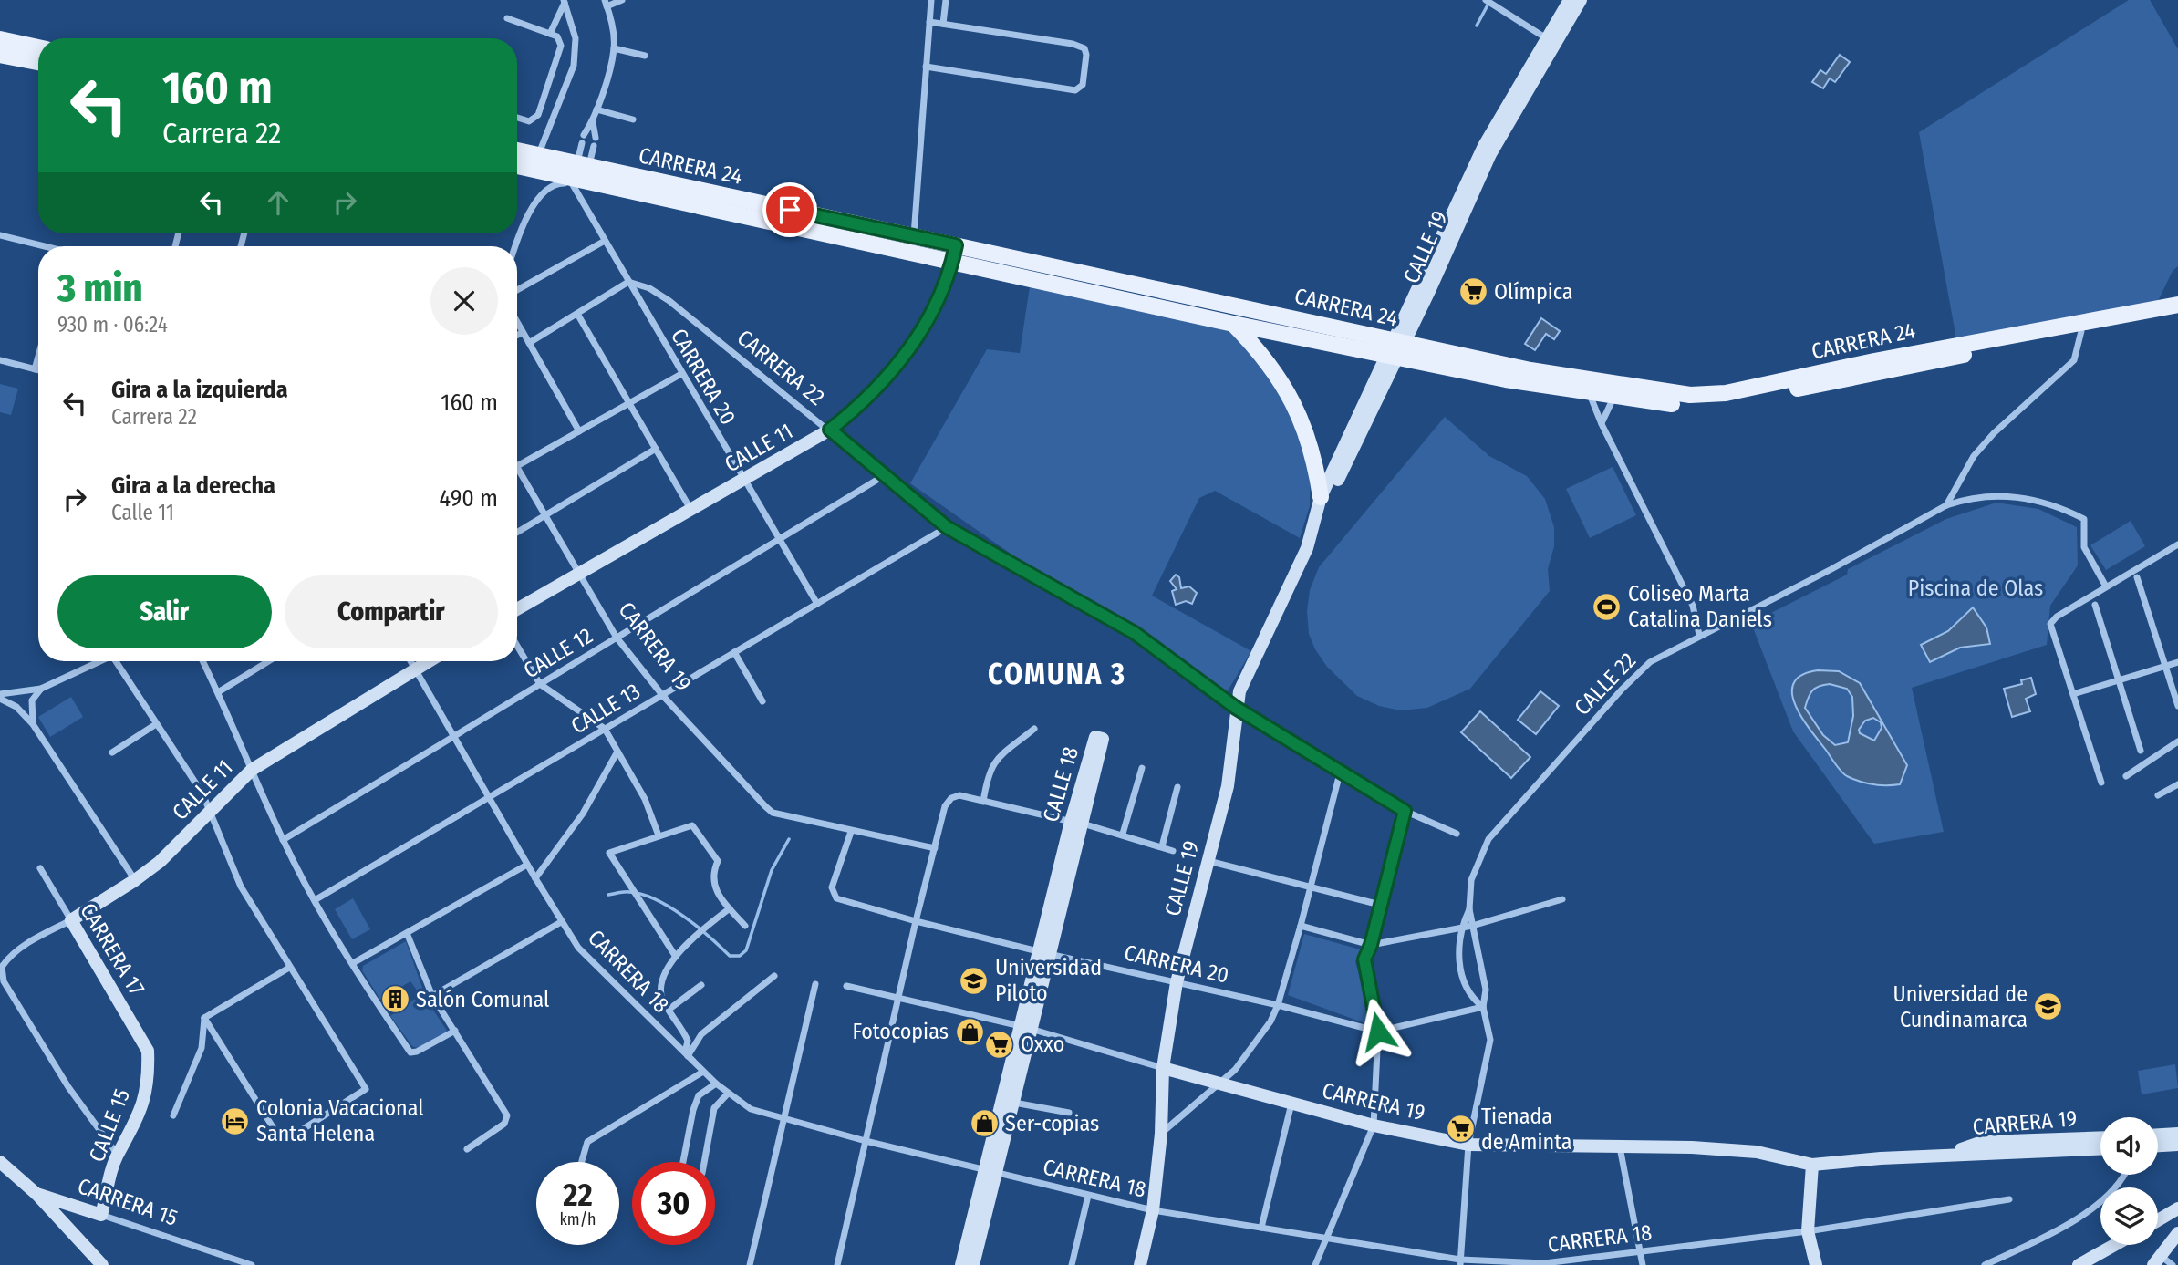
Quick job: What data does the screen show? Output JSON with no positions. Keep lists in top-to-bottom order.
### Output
{
  "streets": {
    "main road": ["CARRERA 24"],
    "street": [
      "CALLE 19",
      "CARRERA 22",
      "CARRERA 20",
      "CALLE 11",
      "CARRERA 19",
      "CALLE 12",
      "CALLE 22",
      "CALLE 13",
      "CALLE 18",
      "CARRERA 17",
      "CARRERA 18",
      "CALLE 15",
      "CARRERA 15"
    ]
  },
  "crossings": [
    ["CARRERA 24", "CALLE 19"],
    ["CARRERA 24", "CARRERA 20"],
    ["CARRERA 24", "CALLE 11"],
    ["CALLE 19", "CARRERA 22"],
    ["CALLE 19", "CARRERA 20"],
    ["CALLE 19", "CARRERA 19"],
    ["CALLE 19", "CARRERA 18"],
    ["CARRERA 22", "CARRERA 20"],
    ["CARRERA 22", "CALLE 11"],
    ["CARRERA 22", "CALLE 12"],
    ["CARRERA 22", "CALLE 13"],
    ["CARRERA 20", "CALLE 11"],
    ["CARRERA 20", "CARRERA 19"],
    ["CARRERA 20", "CALLE 12"],
    ["CARRERA 20", "CALLE 22"],
    ["CARRERA 20", "CALLE 13"],
    ["CARRERA 20", "CALLE 18"],
    ["CALLE 11", "CARRERA 19"],
    ["CALLE 11", "CARRERA 17"],
    ["CALLE 11", "CARRERA 18"],
    ["CALLE 11", "CALLE 15"],
    ["CARRERA 19", "CALLE 12"],
    ["CARRERA 19", "CALLE 22"],
    ["CARRERA 19", "CALLE 13"],
    ["CARRERA 19", "CALLE 18"],
    ["CALLE 12", "CARRERA 18"],
    ["CALLE 22", "CARRERA 18"],
    ["CALLE 13", "CARRERA 18"],
    ["CALLE 18", "CARRERA 18"],
    ["CARRERA 17", "CALLE 15"],
    ["CALLE 15", "CARRERA 15"]
  ],
  "districts": ["COMUNA 3"],
  "parks": ["Piscina de Olas"],
  "places": {
    "supermarket": ["Olímpica", "Oxxo", "Tienada de Aminta"],
    "sports": ["Coliseo Marta Catalina Daniels"],
    "school or university": ["Universidad Piloto", "Universidad de Cundinamarca"],
    "building": ["Salón Comunal"],
    "shop": ["Fotocopias", "Ser-copias"],
    "hotel": ["Colonia Vacacional Santa Helena"]
  },
  "page": {
    "turn": ["160 m", "Carrera 22"],
    "heading": ["3 min", "930 m · 06:24"],
    "list": [
      {
        "name": "Gira a la izquierda",
        "note": "Carrera 22",
        "value": "160 m"
      },
      {
        "name": "Gira a la derecha",
        "note": "Calle 11",
        "value": "490 m"
      }
    ],
    "buttons": ["Salir", "Compartir"],
    "speed": "22 km/h",
    "limit": "30"
  }
}
